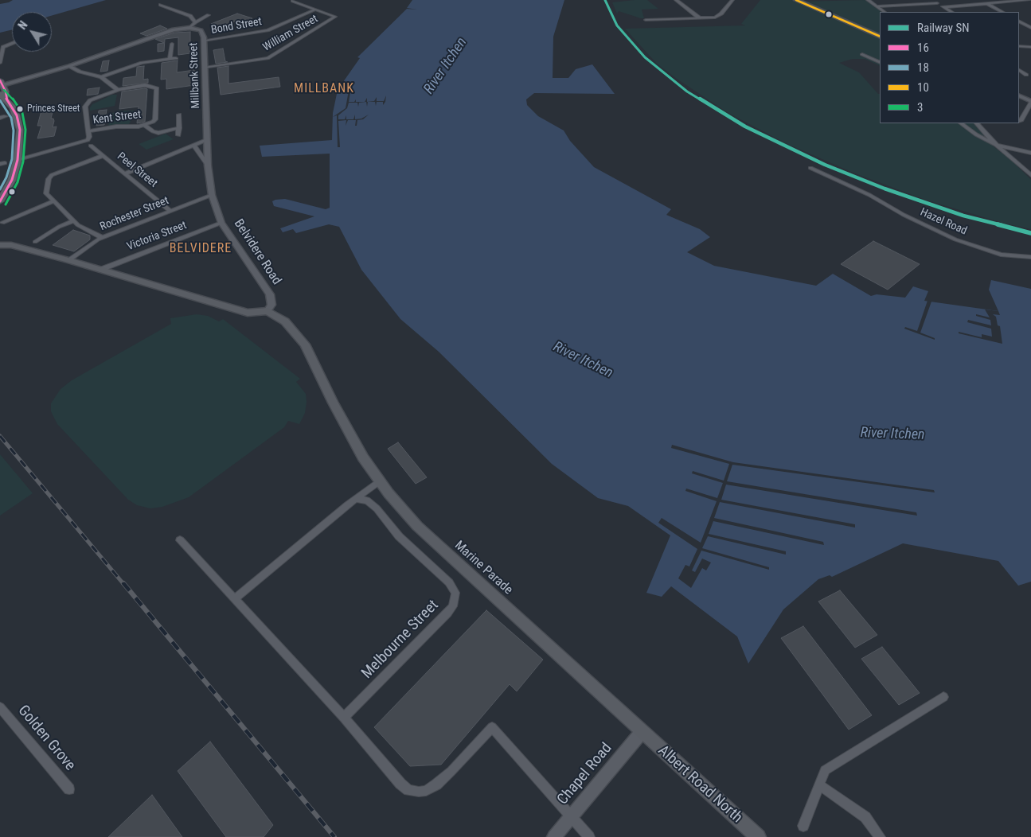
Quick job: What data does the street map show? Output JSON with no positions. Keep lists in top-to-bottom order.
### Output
{
  "streets": {
    "main road": ["Marine Parade", "Albert Road North"],
    "street": [
      "Bond Street",
      "William Street",
      "Millbank Street",
      "Kent Street",
      "Peel Street",
      "Rochester Street",
      "Hazel Road",
      "Victoria Street",
      "Belvidere Road",
      "Melbourne Street",
      "Golden Grove",
      "Chapel Road"
    ]
  },
  "crossings": [
    ["Bond Street", "William Street"],
    ["Bond Street", "Millbank Street"],
    ["William Street", "Millbank Street"],
    ["Millbank Street", "Belvidere Road"],
    ["Peel Street", "Rochester Street"],
    ["Rochester Street", "Belvidere Road"],
    ["Victoria Street", "Belvidere Road"],
    ["Belvidere Road", "Marine Parade"],
    ["Marine Parade", "Chapel Road"],
    ["Marine Parade", "Albert Road North"],
    ["Chapel Road", "Albert Road North"]
  ],
  "districts": ["MILLBANK", "BELVIDERE"],
  "water": ["River Itchen"],
  "places": ["Princes Street"],
  "lines": [
    "rail line SN",
    "transit line 10",
    "transit line 16",
    "transit line 3",
    "transit line 18"
  ],
  "legend": [
    "Railway SN",
    "16",
    "18",
    "10",
    "3"
  ],
  "north": "top left"
}
